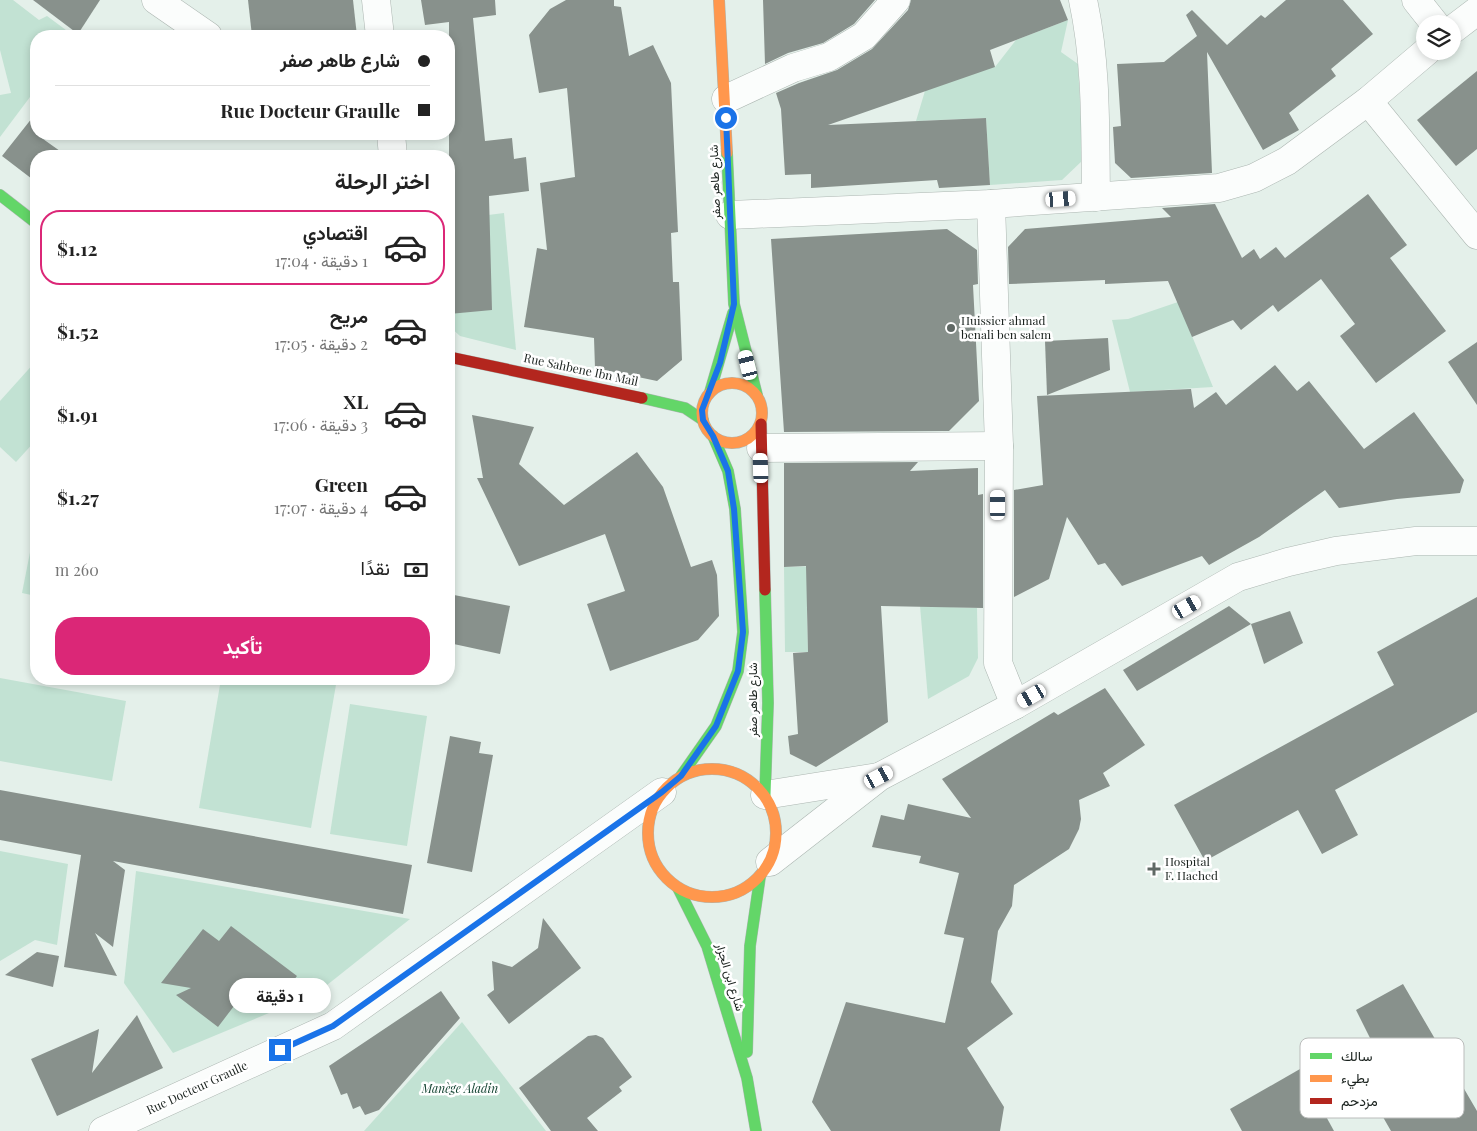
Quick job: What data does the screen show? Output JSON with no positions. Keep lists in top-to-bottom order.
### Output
{
  "streets": {
    "main road": ["شارع طاهر صفر", "Rue Sahbene Ibn Mail", "شارع ابن الجزار"],
    "street": ["Rue Docteur Graulle"]
  },
  "crossings": [
    ["شارع طاهر صفر", "Rue Sahbene Ibn Mail"],
    ["شارع طاهر صفر", "شارع ابن الجزار"],
    ["شارع طاهر صفر", "Rue Docteur Graulle"],
    ["شارع ابن الجزار", "Rue Docteur Graulle"]
  ],
  "parks": ["Manège Aladin"],
  "places": {
    "other": ["Huissier ahmad benali ben salem"],
    "health": ["Hospital F. Hached"]
  },
  "legend": ["سالك", "بطيء", "مزدحم"],
  "page": {
    "banner": ["شارع طاهر صفر", "Rue Docteur Graulle"],
    "heading": "اختر الرحلة",
    "list": [
      {
        "name": "اقتصادي",
        "note": "1 دقيقة · 17:04",
        "value": "$1.12"
      },
      {
        "name": "مريح",
        "note": "2 دقيقة · 17:05",
        "value": "$1.52"
      },
      {
        "name": "XL",
        "note": "3 دقيقة · 17:06",
        "value": "$1.91"
      },
      {
        "name": "Green",
        "note": "4 دقيقة · 17:07",
        "value": "$1.27"
      }
    ],
    "pay": ["نقدًا", "260 m"],
    "buttons": "تأكيد",
    "bubble": "1 دقيقة"
  }
}
